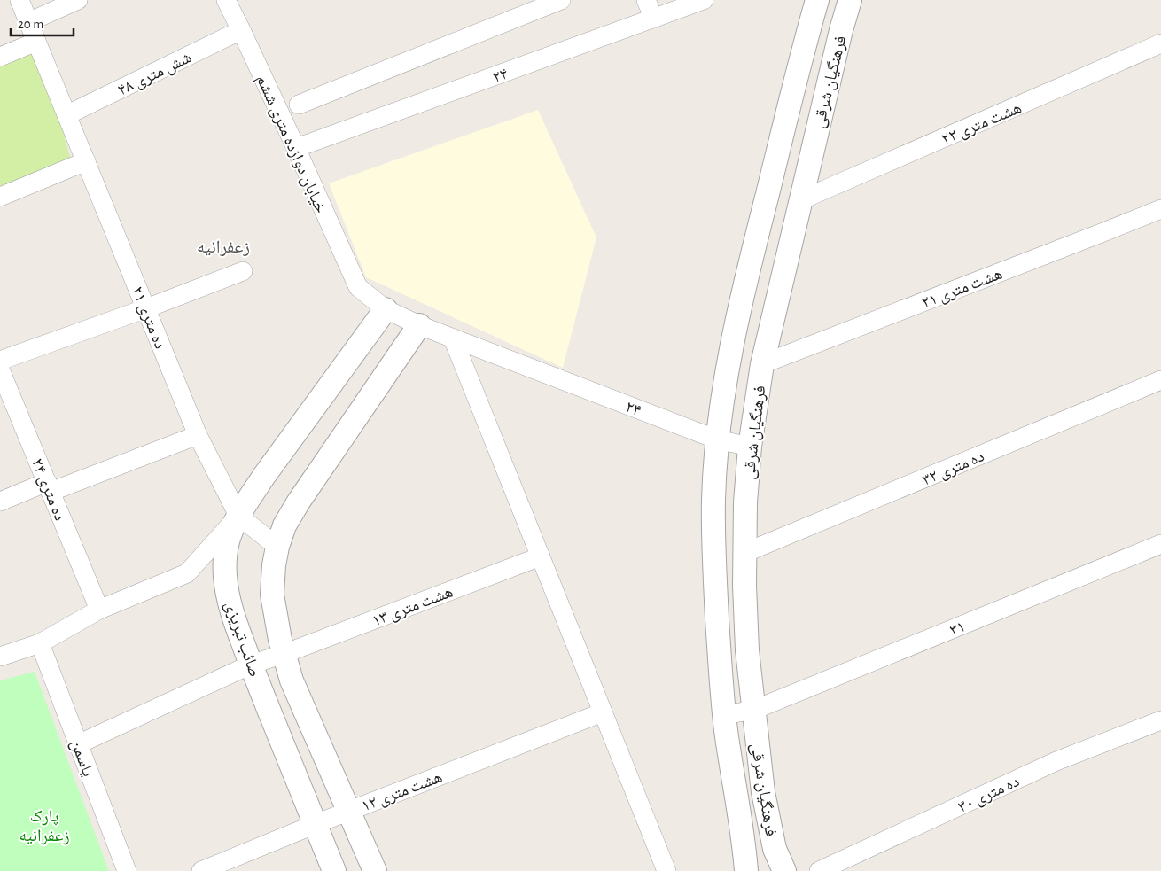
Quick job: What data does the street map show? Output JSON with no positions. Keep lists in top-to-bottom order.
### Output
{
  "streets": {
    "street": [
      "شش متری ۴۸",
      "۲۴",
      "فرهنگیان شرقی",
      "هشت متری ۲۲",
      "خیابان دوازده متری ششم",
      "هشت متری ۲۱",
      "ده متری ۲۱",
      "ده متری ۳۲",
      "ده متری ۲۴",
      "هشت متری ۱۳",
      "۳۱",
      "صائب تبریزی",
      "یاسمن",
      "هشت متری ۱۲",
      "ده متری ۳۰"
    ]
  },
  "crossings": [
    ["شش متری ۴۸", "خیابان دوازده متری ششم"],
    ["شش متری ۴۸", "ده متری ۲۱"],
    ["۲۴", "فرهنگیان شرقی"],
    ["۲۴", "خیابان دوازده متری ششم"],
    ["۲۴", "صائب تبریزی"],
    ["فرهنگیان شرقی", "هشت متری ۲۲"],
    ["فرهنگیان شرقی", "هشت متری ۲۱"],
    ["فرهنگیان شرقی", "ده متری ۳۲"],
    ["فرهنگیان شرقی", "۳۱"],
    ["ده متری ۲۱", "صائب تبریزی"],
    ["هشت متری ۱۳", "صائب تبریزی"],
    ["صائب تبریزی", "هشت متری ۱۲"]
  ],
  "districts": ["زعفرانیه"],
  "parks": ["پارک زعفرانیه"],
  "scale_bar": "20 m"
}
